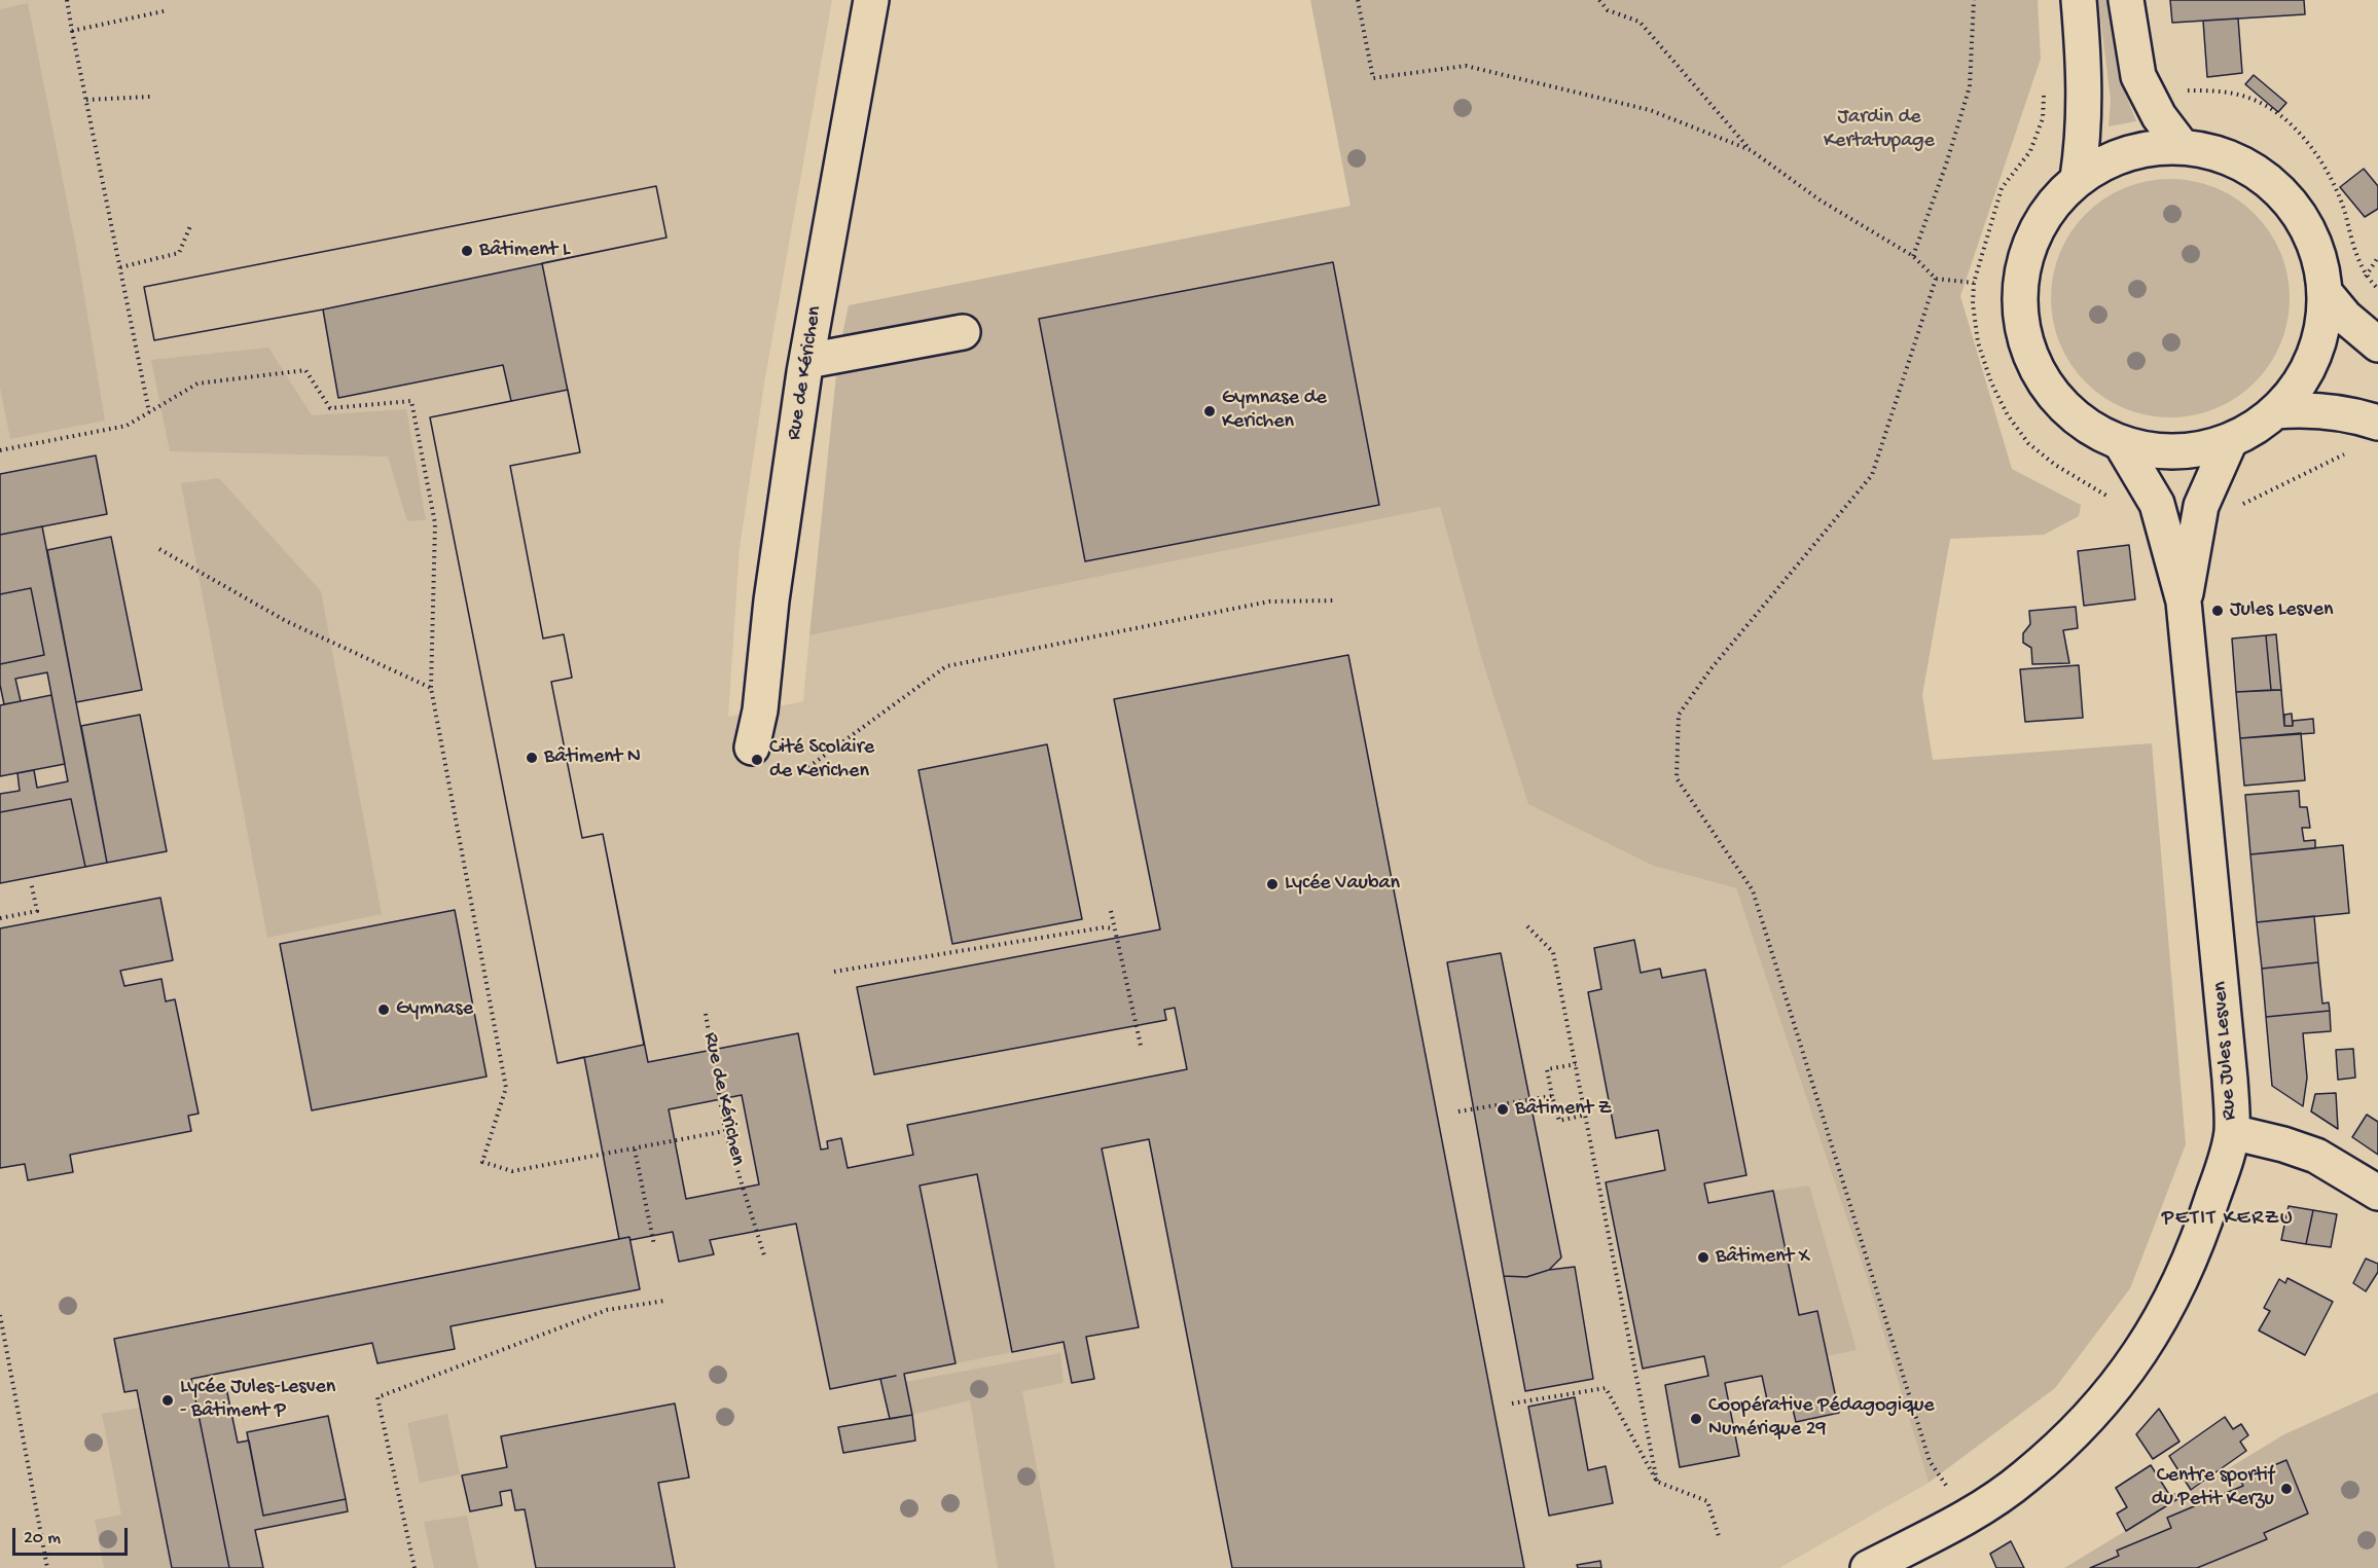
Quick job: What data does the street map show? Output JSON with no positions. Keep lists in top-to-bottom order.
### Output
{
  "streets": {
    "street": ["Rue de Kérichen", "Rue Jules Lesven"]
  },
  "districts": ["PETIT KERZU"],
  "parks": ["Jardin de Kertatupage"],
  "places": [
    "Bâtiment L",
    "Gymnase de Kerichen",
    "Jules Lesven",
    "Bâtiment N",
    "Cité Scolaire de Kerichen",
    "Lycée Vauban",
    "Gymnase",
    "Bâtiment Z",
    "Bâtiment X",
    "Lycée Jules-Lesven - Bâtiment P",
    "Coopérative Pédagogique Numérique 29",
    "Centre sportif du Petit Kerzu"
  ],
  "scale_bar": "20 m"
}
